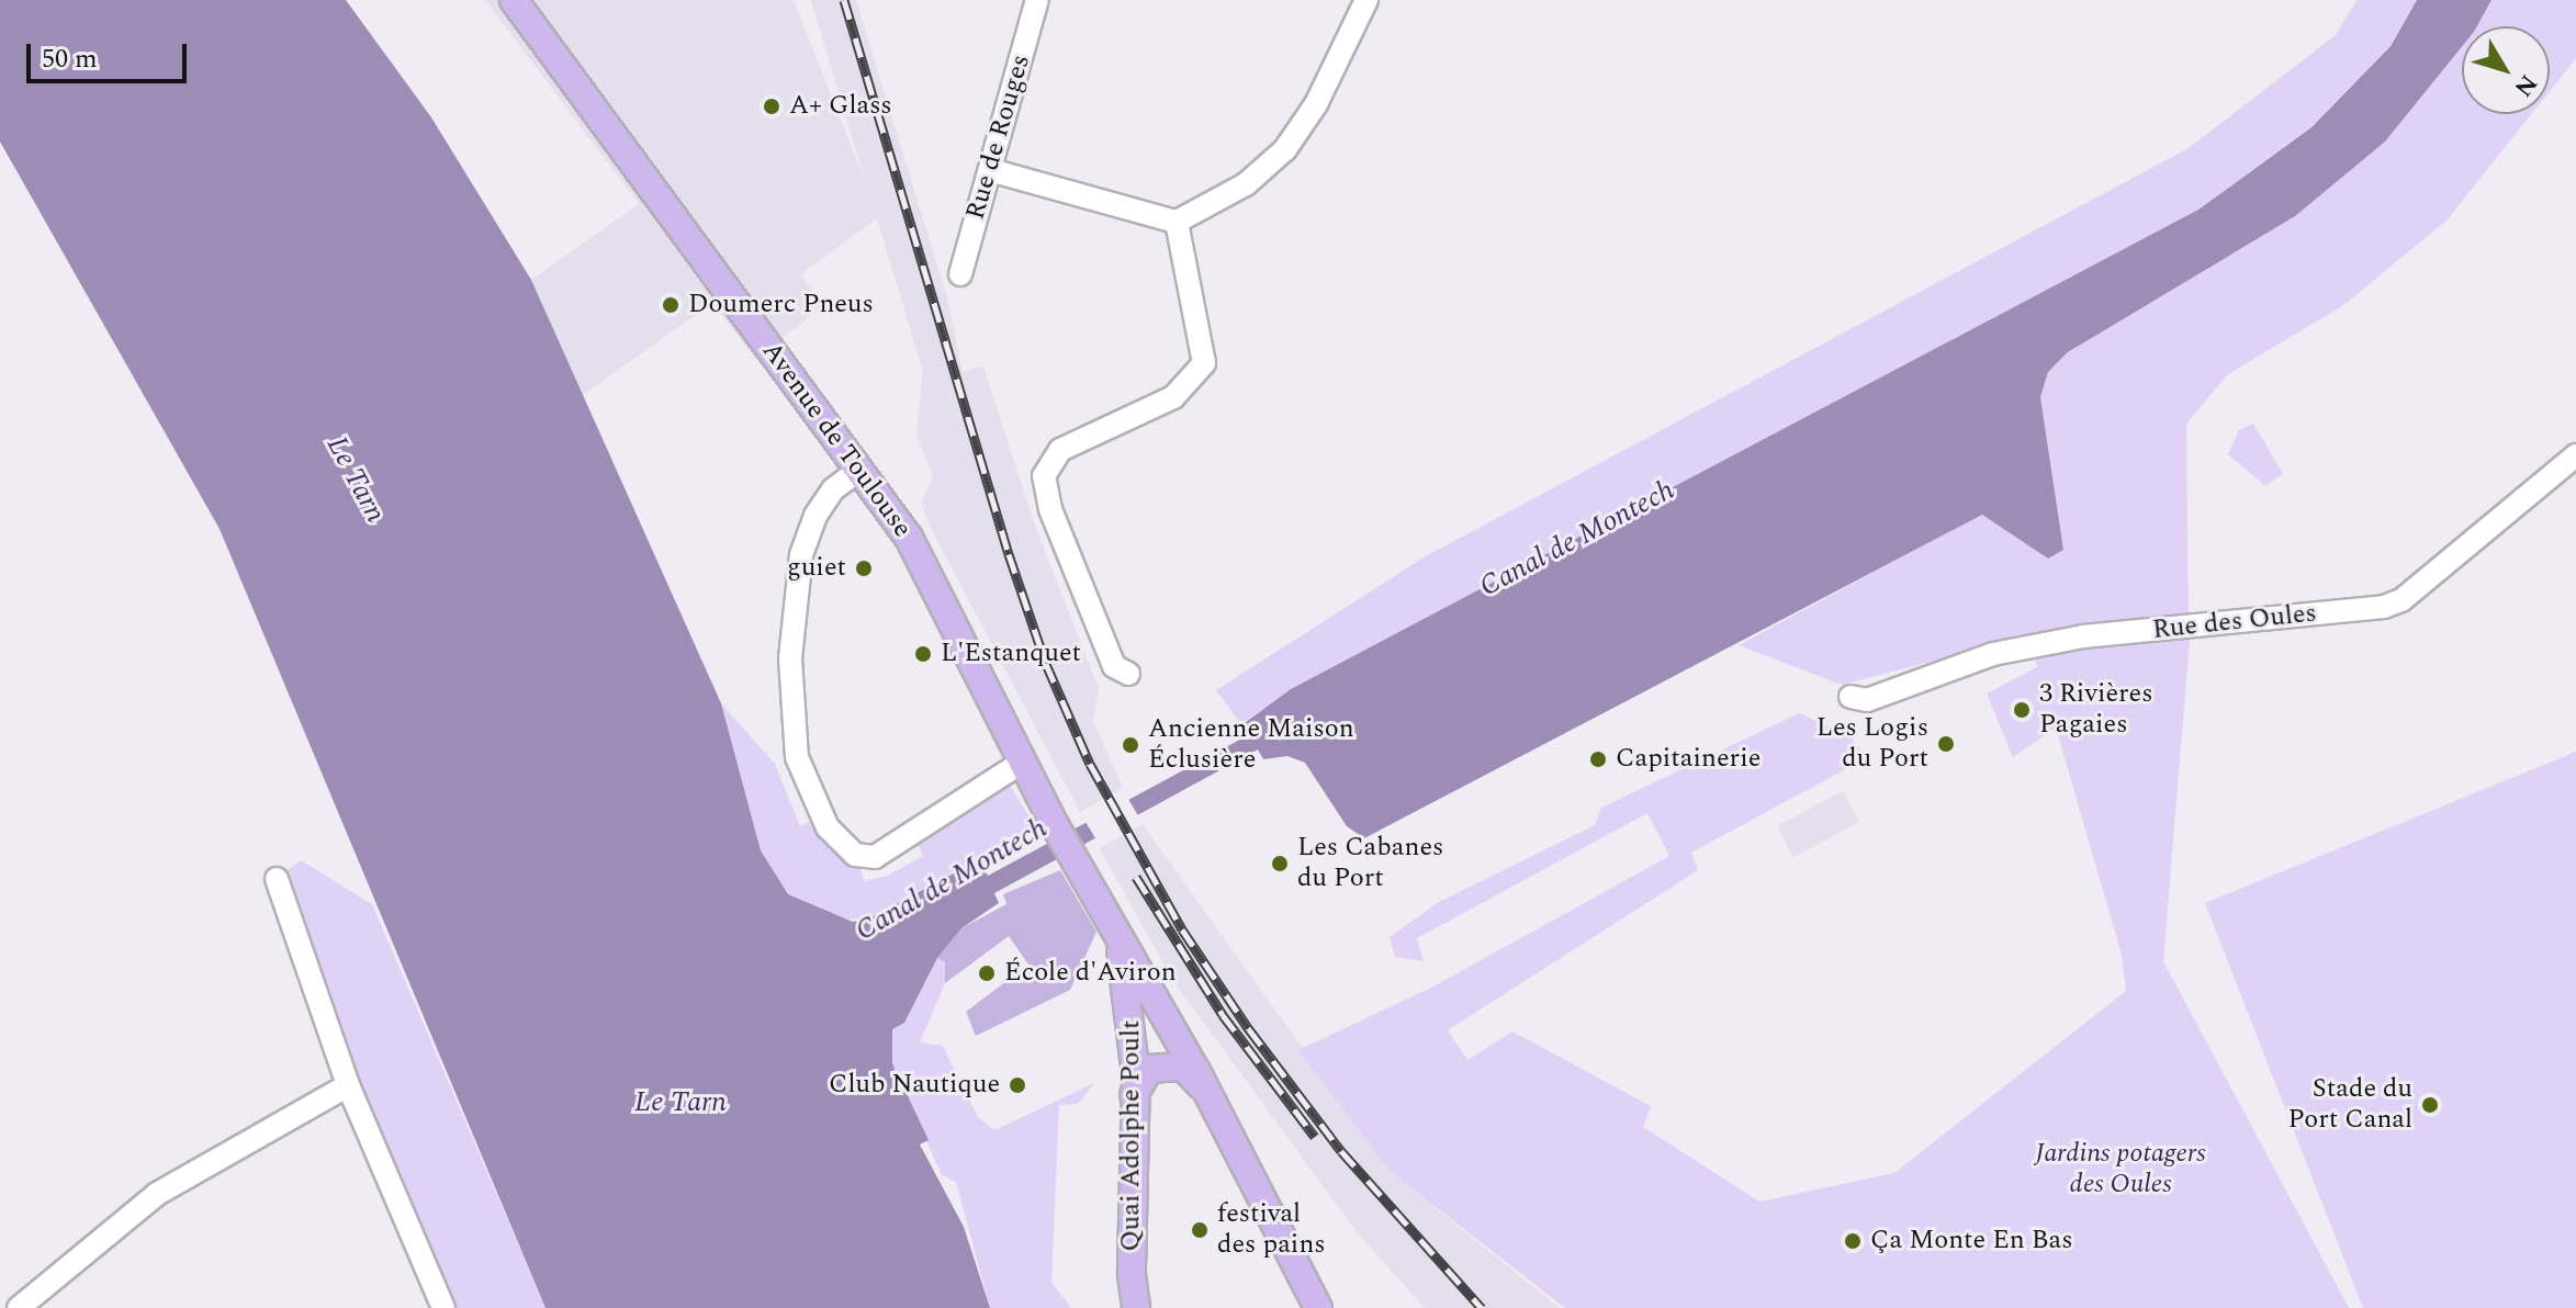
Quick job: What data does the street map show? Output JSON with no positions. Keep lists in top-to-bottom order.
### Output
{
  "streets": {
    "main road": ["Avenue de Toulouse", "Quai Adolphe Poult"],
    "street": ["Rue de Rouges", "Rue des Oules"]
  },
  "crossings": [
    ["Avenue de Toulouse", "Quai Adolphe Poult"]
  ],
  "water": ["Le Tarn", "Canal de Montech"],
  "parks": ["Jardins potagers des Oules"],
  "places": [
    "A+ Glass",
    "Doumerc Pneus",
    "guiet",
    "L'Estanquet",
    "3 Rivières Pagaies",
    "Les Logis du Port",
    "Ancienne Maison Éclusière",
    "Capitainerie",
    "Les Cabanes du Port",
    "École d'Aviron",
    "Club Nautique",
    "Stade du Port Canal",
    "festival des pains",
    "Ça Monte En Bas"
  ],
  "scale_bar": "50 m",
  "north": "bottom right"
}
